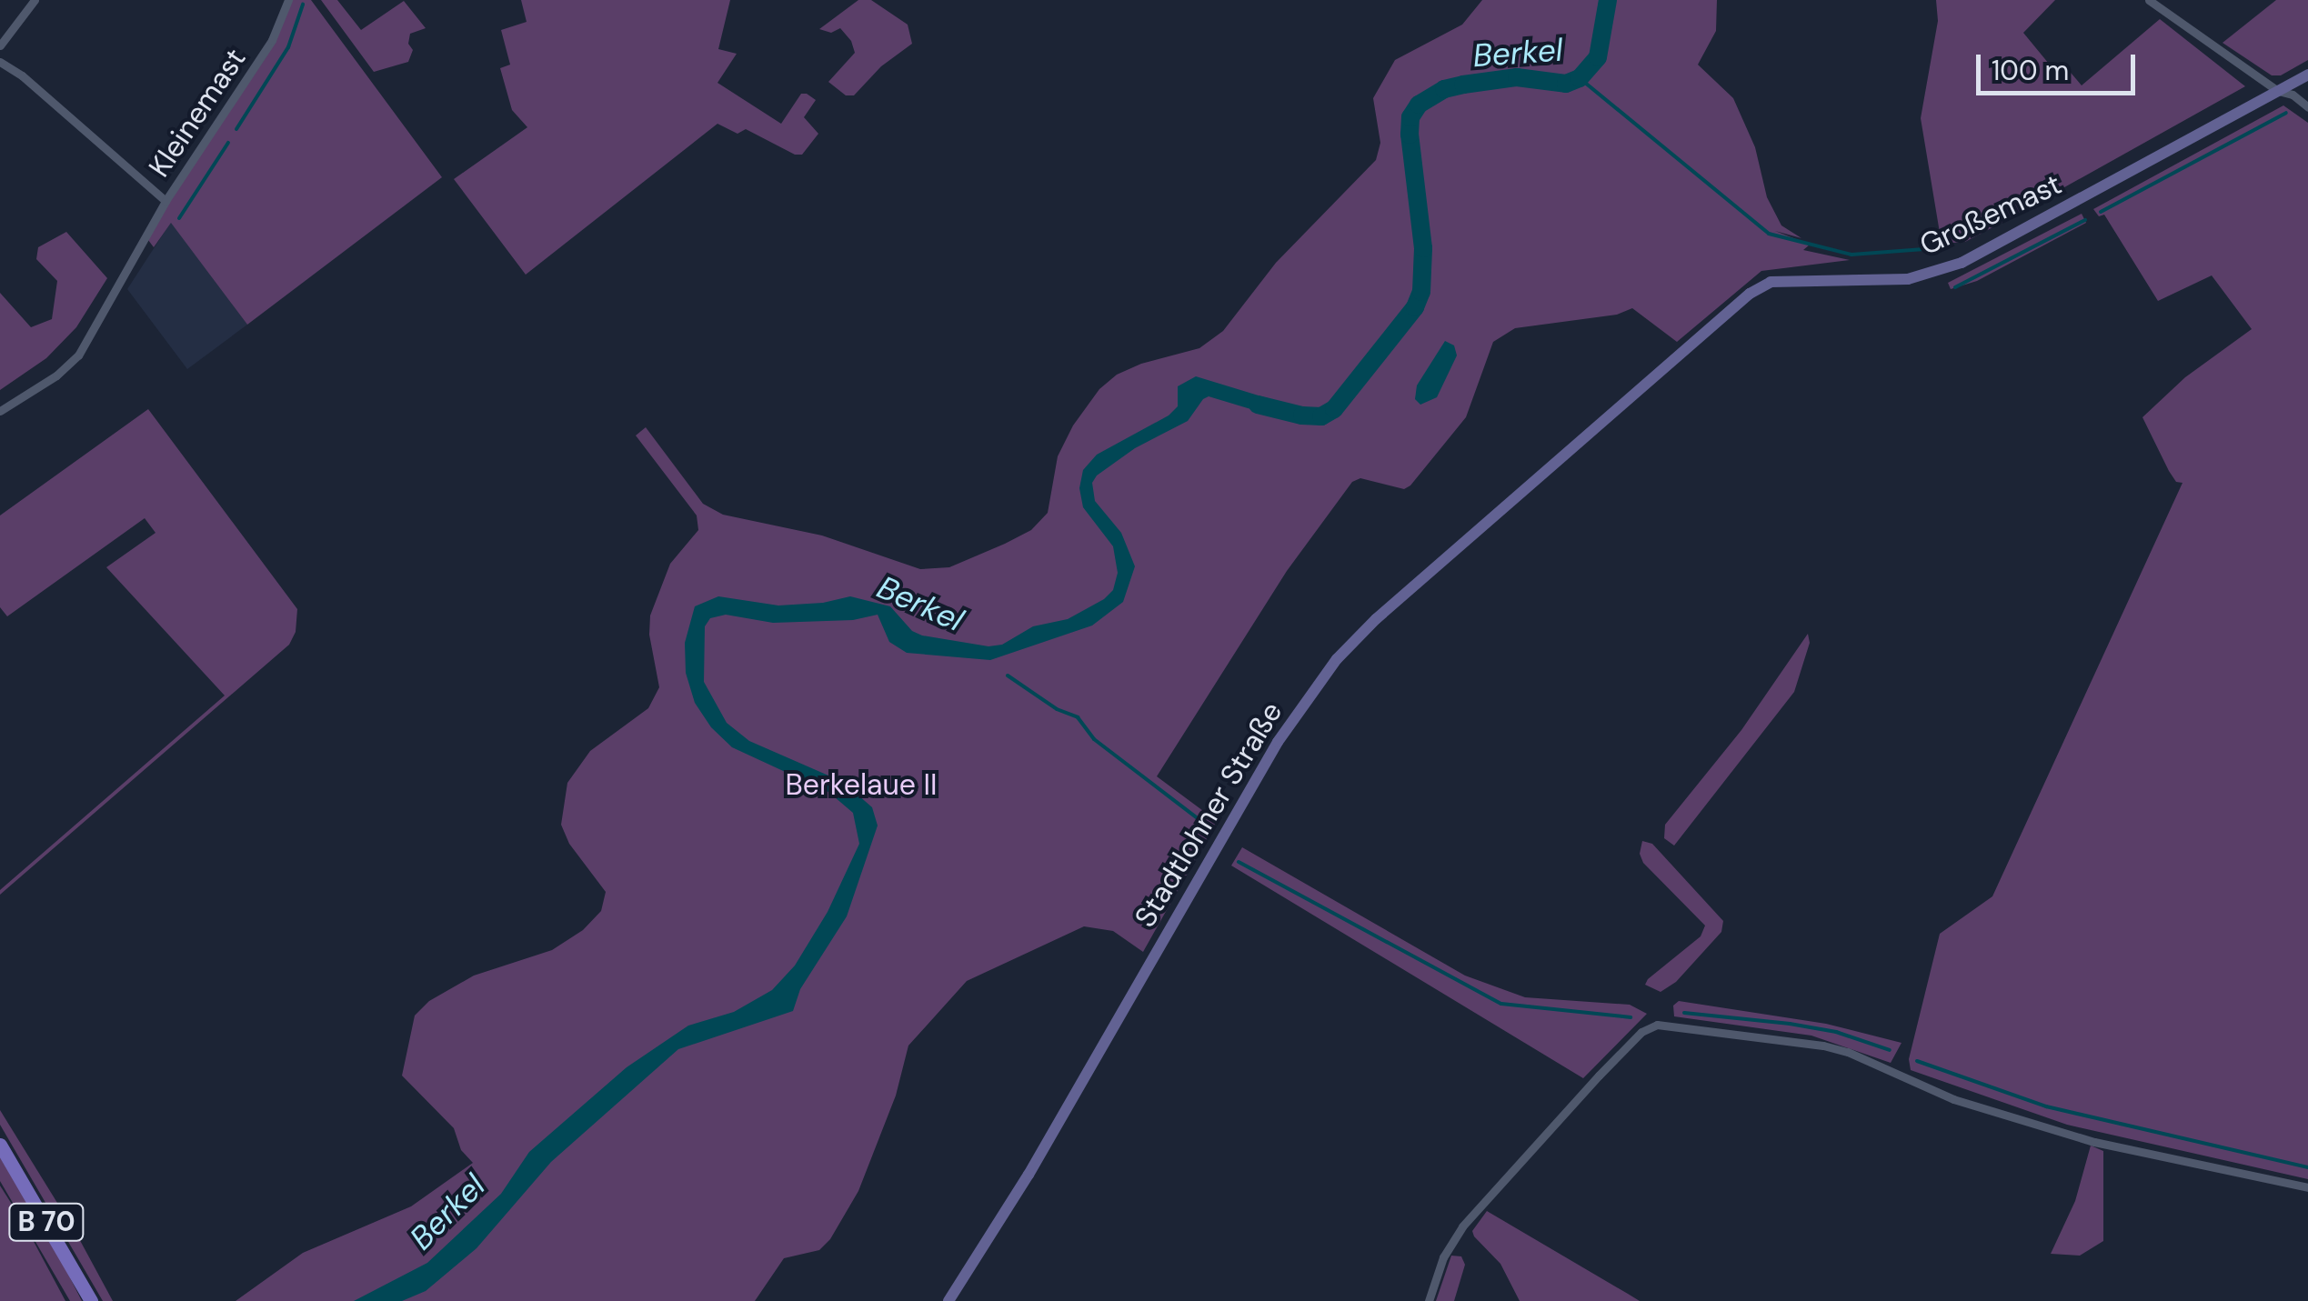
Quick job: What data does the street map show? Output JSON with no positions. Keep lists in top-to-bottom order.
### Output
{
  "streets": {
    "main road": ["B 70"],
    "street": ["Kleinemast", "Großemast", "Stadtlohner Straße"]
  },
  "crossings": [
    ["Großemast", "Stadtlohner Straße"]
  ],
  "water": ["Berkel"],
  "parks": ["Berkelaue II"],
  "scale_bar": "100 m"
}
